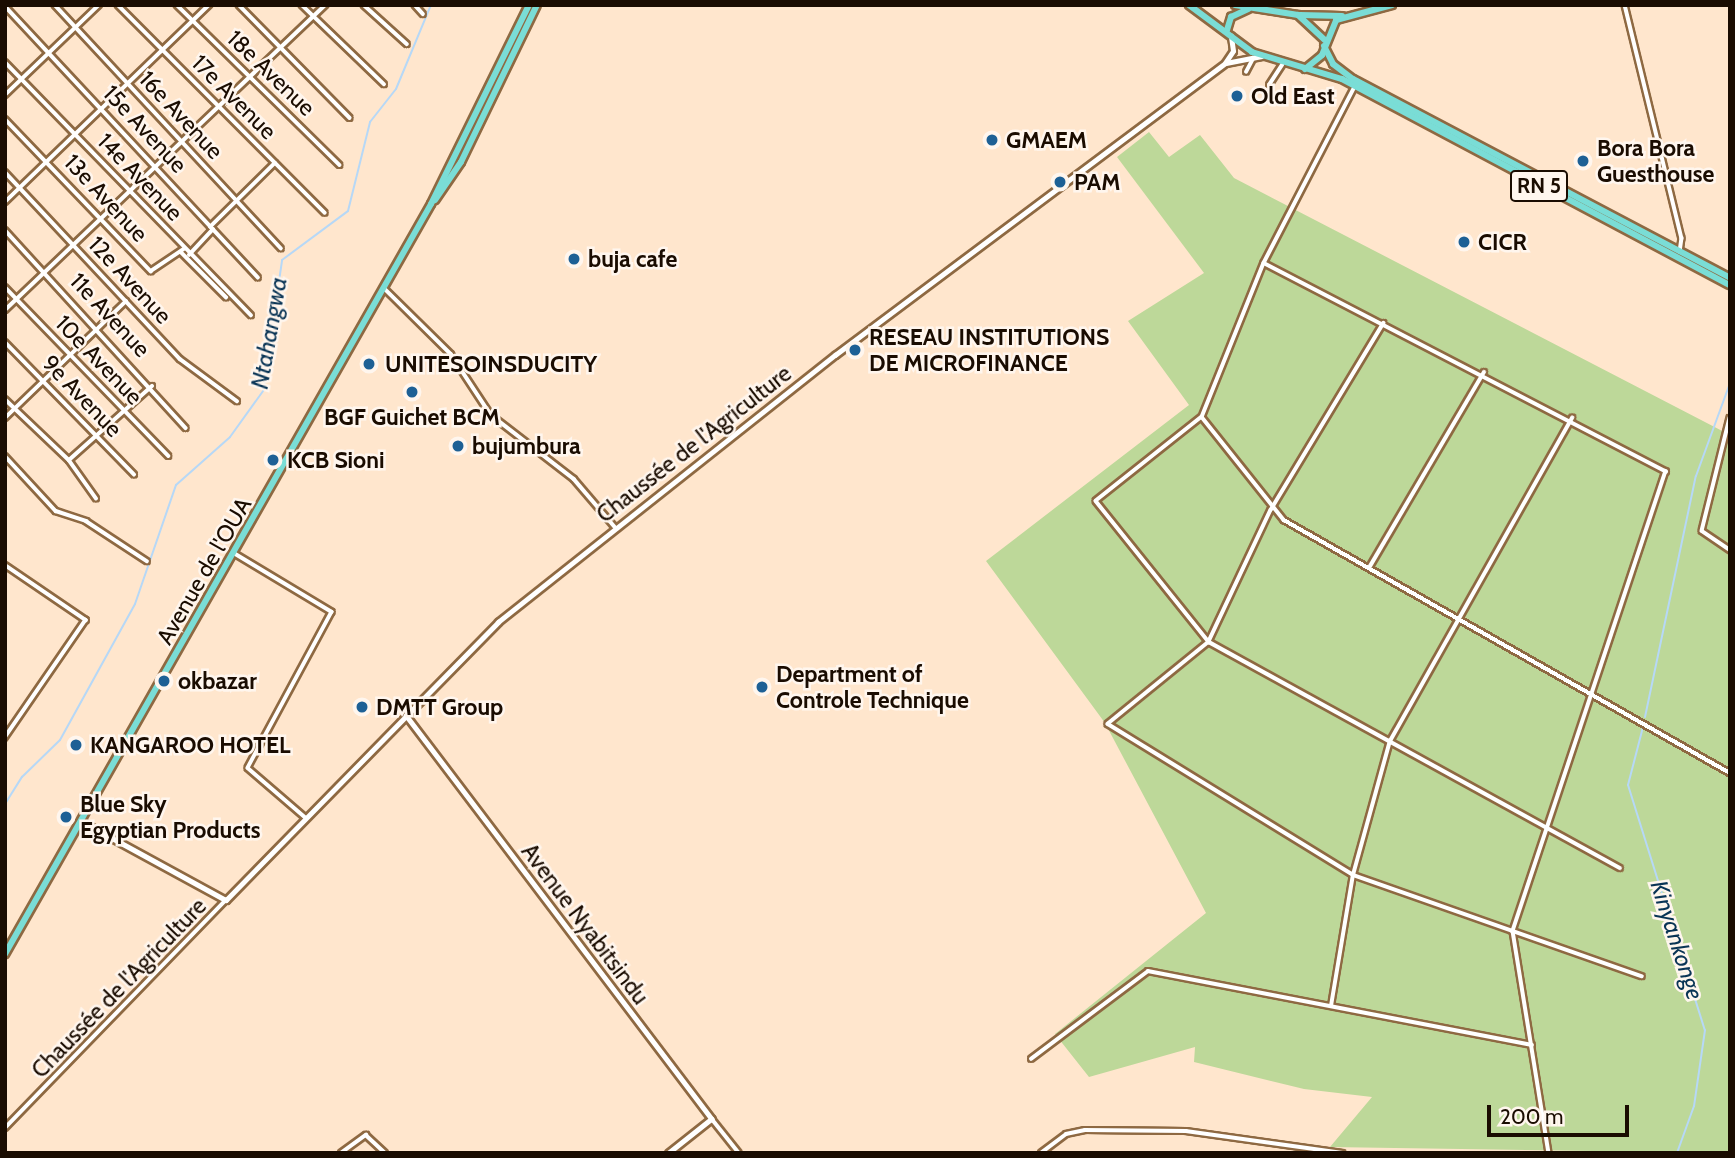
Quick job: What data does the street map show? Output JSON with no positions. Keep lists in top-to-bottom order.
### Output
{
  "streets": {
    "main road": ["RN 5", "Avenue de l'OUA"],
    "street": [
      "18e Avenue",
      "17e Avenue",
      "16e Avenue",
      "15e Avenue",
      "14e Avenue",
      "13e Avenue",
      "12e Avenue",
      "11e Avenue",
      "10e Avenue",
      "9e Avenue",
      "Chaussée de l'Agriculture",
      "Avenue Nyabitsindu"
    ]
  },
  "crossings": [
    ["14e Avenue", "13e Avenue"],
    ["Chaussée de l'Agriculture", "Avenue de l'OUA"],
    ["Chaussée de l'Agriculture", "Avenue Nyabitsindu"]
  ],
  "water": ["Ntahangwa", "Kinyankonge"],
  "places": [
    "Old East",
    "GMAEM",
    "Bora Bora Guesthouse",
    "PAM",
    "CICR",
    "buja cafe",
    "RESEAU INSTITUTIONS DE MICROFINANCE",
    "UNITESOINSDUCITY",
    "BGF Guichet BCM",
    "bujumbura",
    "KCB Sioni",
    "okbazar",
    "Department of Controle Technique",
    "DMTT Group",
    "KANGAROO HOTEL",
    "Blue Sky Egyptian Products"
  ],
  "scale_bar": "200 m"
}
